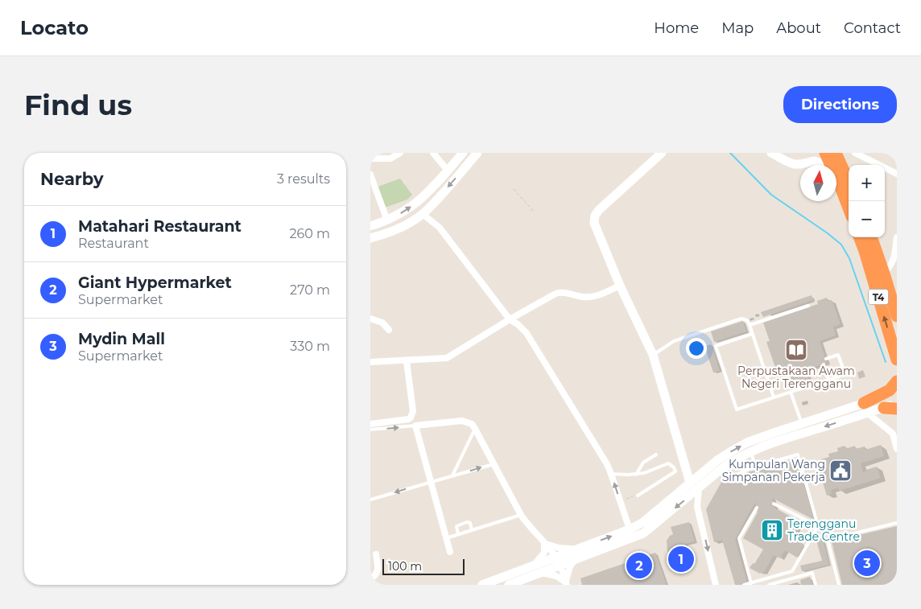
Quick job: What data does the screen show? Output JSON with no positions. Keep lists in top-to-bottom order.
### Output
{
  "streets": {
    "highway": ["T4"]
  },
  "places": {
    "library": ["Perpustakaan Awam Negeri Terengganu"],
    "public building": ["Kumpulan Wang Simpanan Pekerja"],
    "building": ["Terengganu Trade Centre"]
  },
  "scale_bar": "100 m",
  "north": "top",
  "page": {
    "header": "Locato",
    "nav": [
      "Home",
      "Map",
      "About",
      "Contact"
    ],
    "buttons": "Directions",
    "title": "Find us",
    "heading": ["Nearby", "3 results"],
    "map_buttons": ["+", "−"],
    "list": [
      {
        "mark": "1",
        "name": "Matahari Restaurant",
        "note": "Restaurant",
        "value": "260 m"
      },
      {
        "mark": "2",
        "name": "Giant Hypermarket",
        "note": "Supermarket",
        "value": "270 m"
      },
      {
        "mark": "3",
        "name": "Mydin Mall",
        "note": "Supermarket",
        "value": "330 m"
      }
    ],
    "pins": ["1", "3", "2"],
    "scale": "100 m"
  }
}
